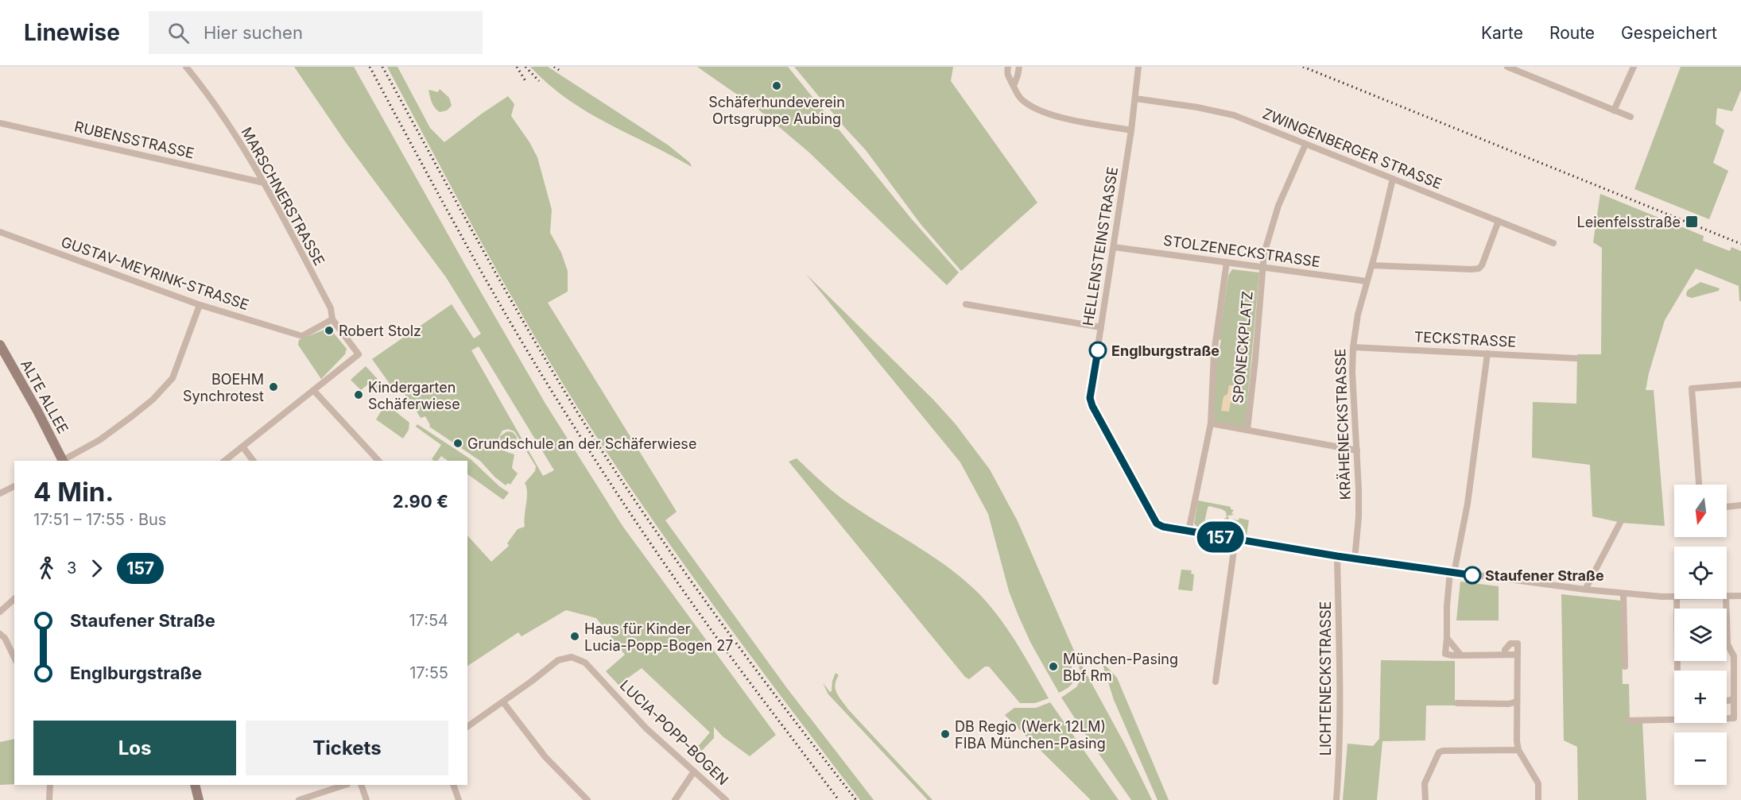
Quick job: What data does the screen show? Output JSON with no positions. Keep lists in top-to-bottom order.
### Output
{
  "streets": {
    "street": [
      "RUBENSSTRASSE",
      "ZWINGENBERGER STRASSE",
      "MARSCHNERSTRASSE",
      "HELLENSTEINSTRASSE",
      "STOLZENECKSTRASSE",
      "GUSTAV-MEYRINK-STRASSE",
      "TECKSTRASSE",
      "SPONECKPLATZ",
      "ALTE ALLEE",
      "KRÄHENECKSTRASSE",
      "LICHTENECKSTRASSE",
      "LUCIA-POPP-BOGEN"
    ]
  },
  "crossings": [
    ["RUBENSSTRASSE", "MARSCHNERSTRASSE"],
    ["ZWINGENBERGER STRASSE", "HELLENSTEINSTRASSE"],
    ["ZWINGENBERGER STRASSE", "SPONECKPLATZ"],
    ["ZWINGENBERGER STRASSE", "KRÄHENECKSTRASSE"],
    ["MARSCHNERSTRASSE", "GUSTAV-MEYRINK-STRASSE"],
    ["HELLENSTEINSTRASSE", "STOLZENECKSTRASSE"],
    ["HELLENSTEINSTRASSE", "SPONECKPLATZ"],
    ["HELLENSTEINSTRASSE", "KRÄHENECKSTRASSE"],
    ["HELLENSTEINSTRASSE", "LICHTENECKSTRASSE"],
    ["STOLZENECKSTRASSE", "SPONECKPLATZ"],
    ["STOLZENECKSTRASSE", "KRÄHENECKSTRASSE"],
    ["TECKSTRASSE", "KRÄHENECKSTRASSE"]
  ],
  "places": {
    "other": [
      "Schäferhundeverein Ortsgruppe Aubing",
      "Robert Stolz",
      "Englburgstraße",
      "BOEHM Synchrotest",
      "Kindergarten Schäferwiese",
      "Grundschule an der Schäferwiese",
      "Staufener Straße",
      "Haus für Kinder Lucia-Popp-Bogen 27",
      "München-Pasing Bbf Rm",
      "DB Regio (Werk 12LM) FIBA München-Pasing"
    ],
    "transit": ["Leienfelsstraße"]
  },
  "lines": ["bus line 157"],
  "north": "bottom",
  "page": {
    "header": "Linewise",
    "search": "Hier suchen",
    "nav": ["Karte", "Route", "Gespeichert"],
    "on_map": "157",
    "heading": ["4 Min.", "17:51 – 17:55 · Bus", "2.90 €"],
    "map_buttons": ["+", "−"],
    "legs": ["3", "157"],
    "list": [
      {
        "name": "Staufener Straße",
        "value": "17:54"
      },
      {
        "name": "Englburgstraße",
        "value": "17:55"
      }
    ],
    "buttons": ["Los", "Tickets"]
  }
}
